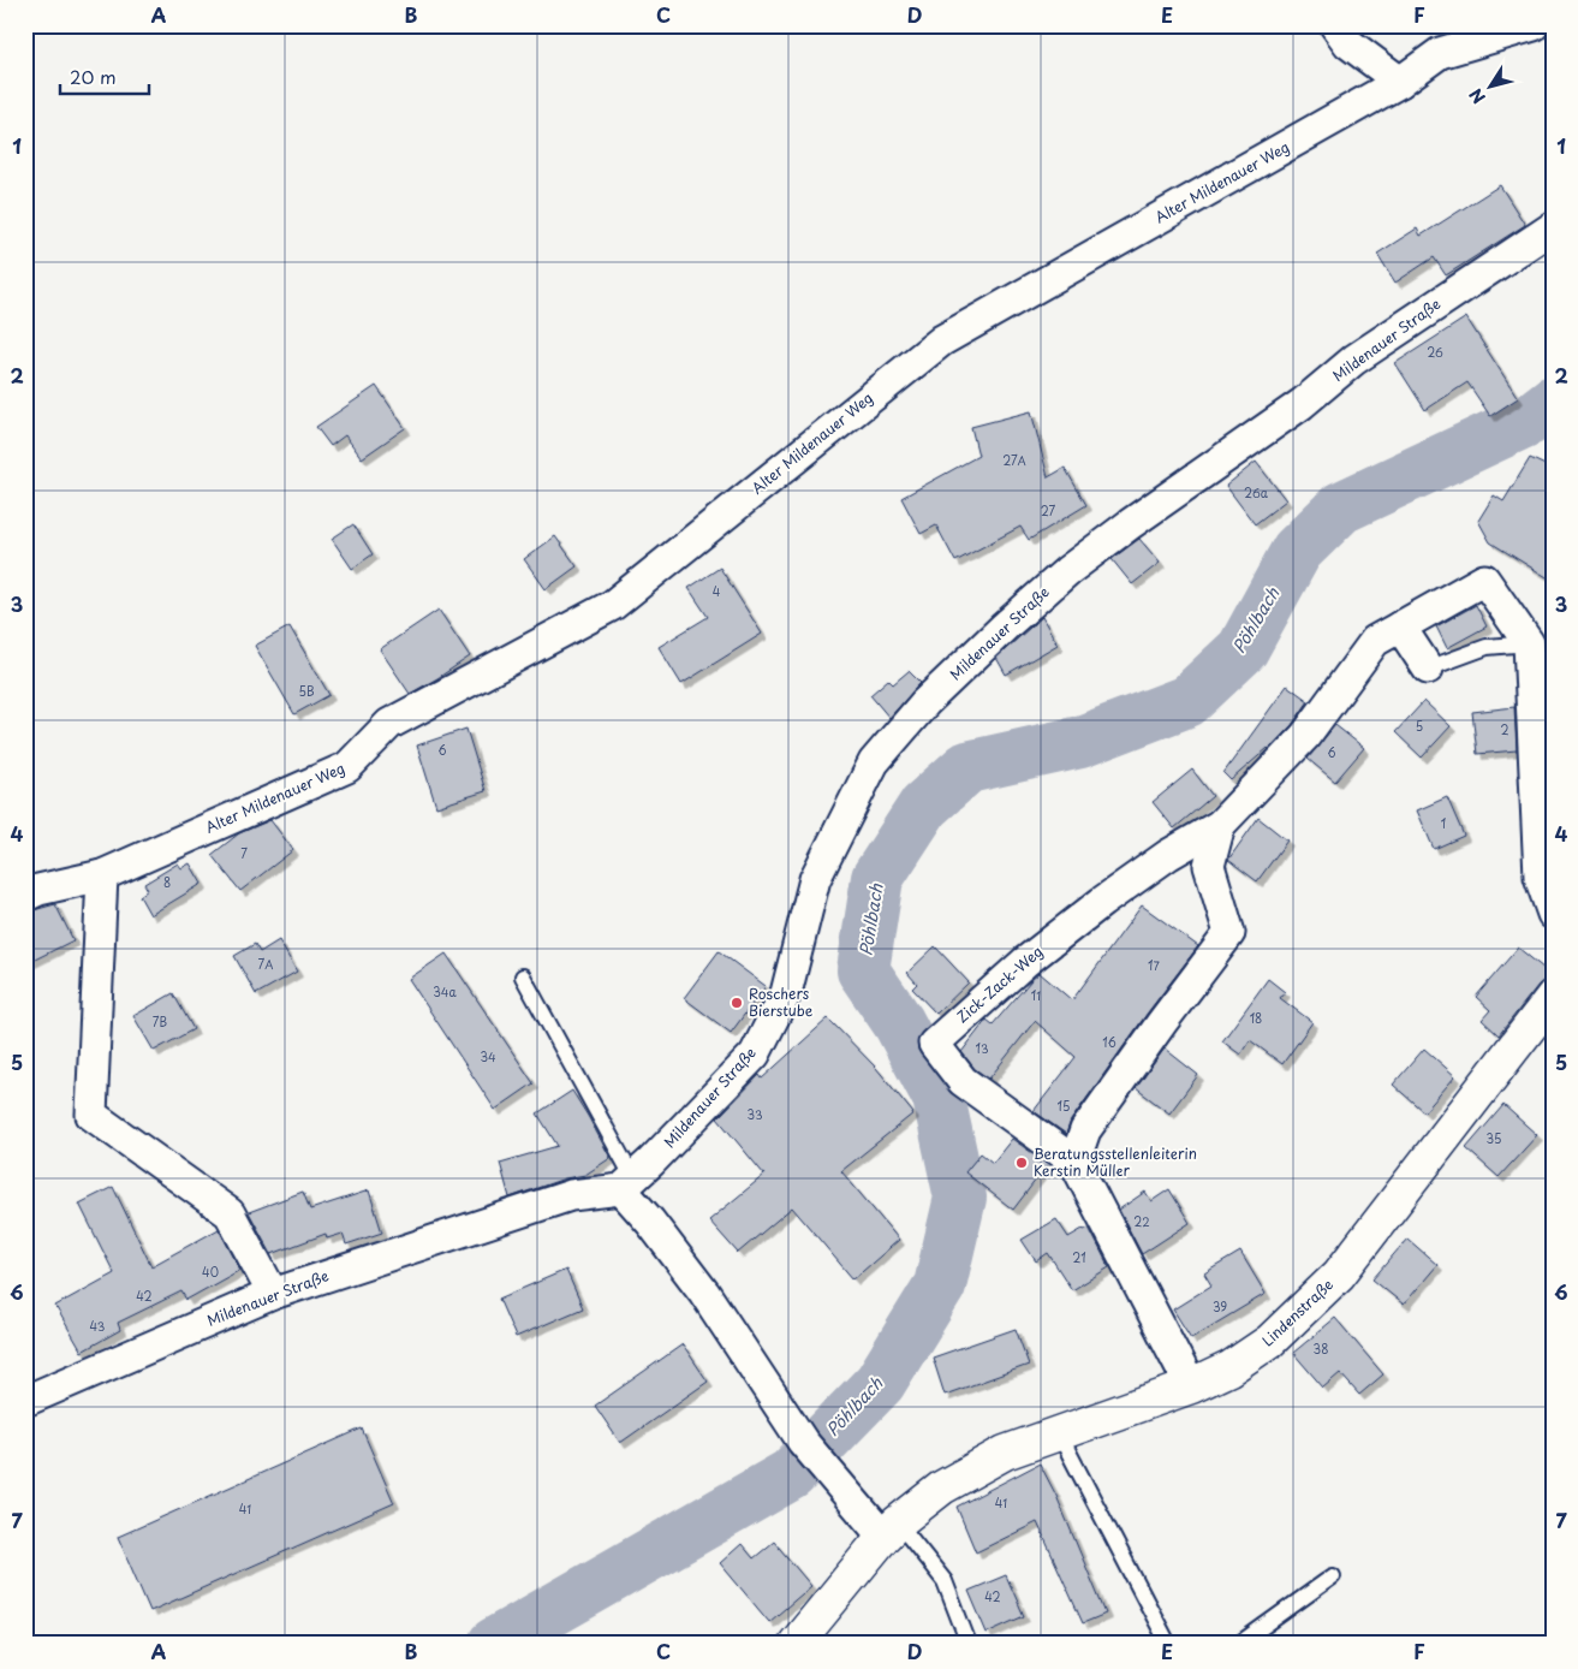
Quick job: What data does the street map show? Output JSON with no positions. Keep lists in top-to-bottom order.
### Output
{
  "streets": {
    "main road": ["Lindenstraße"],
    "street": ["Alter Mildenauer Weg", "Mildenauer Straße", "Zick-Zack-Weg"]
  },
  "crossings": [
    ["Zick-Zack-Weg", "Lindenstraße"]
  ],
  "water": ["Pöhlbach"],
  "places": ["Roschers Bierstube", "Beratungsstellenleiterin Kerstin Müller"],
  "house_numbers": [
    "26",
    "27A",
    "26a",
    "27",
    "4",
    "5B",
    "5",
    "2",
    "6",
    "6",
    "1",
    "7",
    "8",
    "7A",
    "17",
    "34a",
    "11",
    "18",
    "7B",
    "16",
    "13",
    "34",
    "15",
    "33",
    "35",
    "22",
    "21",
    "40",
    "42",
    "39",
    "43",
    "38",
    "41",
    "41",
    "42"
  ],
  "scale_bar": "20 m",
  "north": "bottom left",
  "grid": {
    "columns": [
      "A",
      "B",
      "C",
      "D",
      "E",
      "F"
    ],
    "rows": [
      "1",
      "2",
      "3",
      "4",
      "5",
      "6",
      "7"
    ]
  }
}
